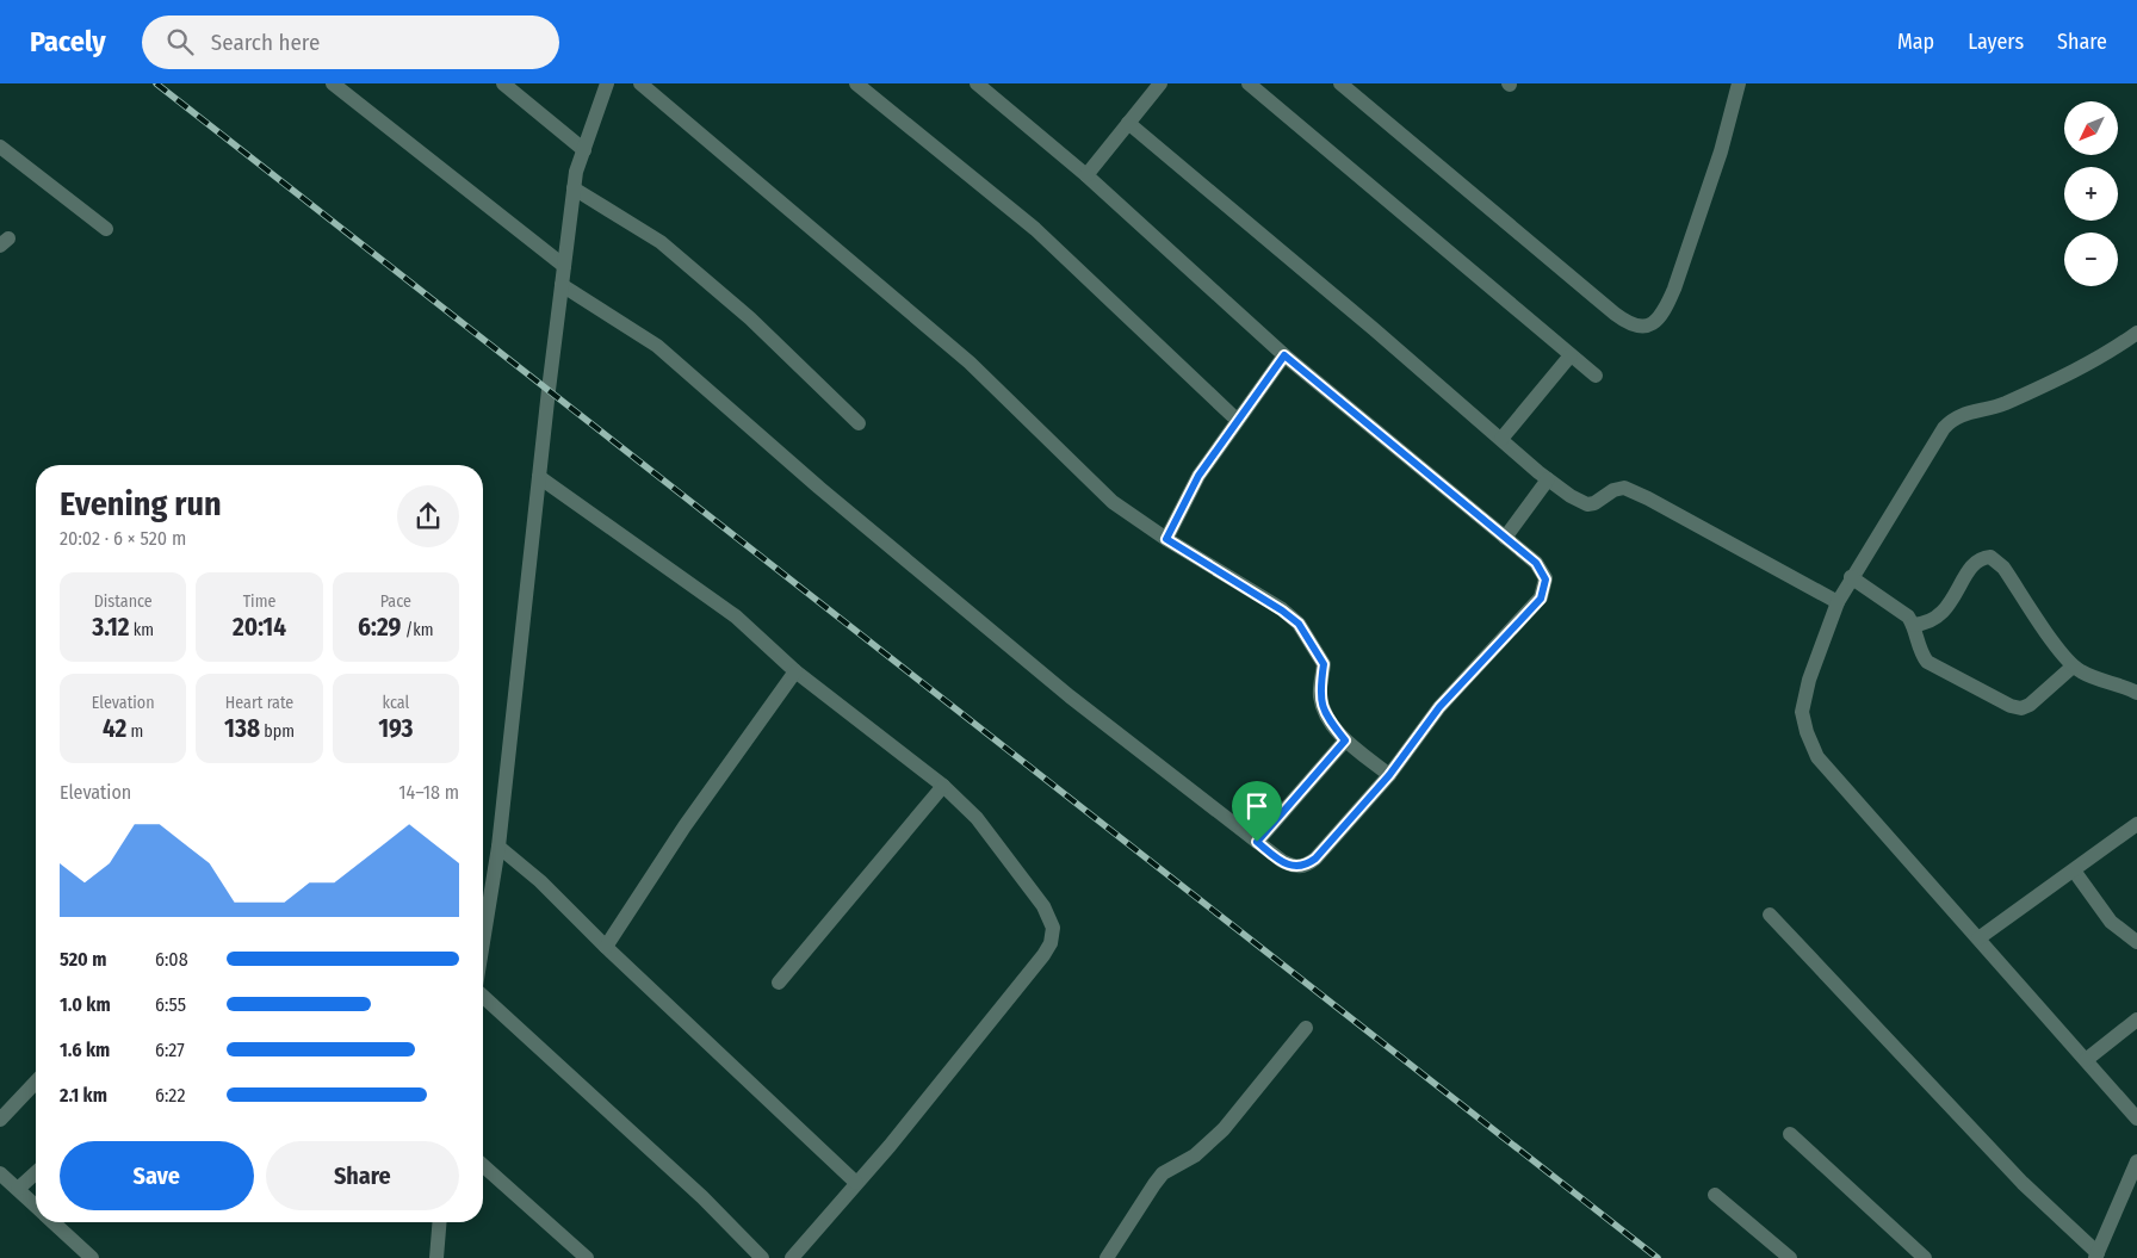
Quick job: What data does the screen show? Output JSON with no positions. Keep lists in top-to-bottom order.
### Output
{
  "north": "bottom left",
  "page": {
    "header": "Pacely",
    "search": "Search here",
    "nav": ["Map", "Layers", "Share"],
    "map_buttons": ["+", "−"],
    "heading": ["Evening run", "20:02 · 6 × 520 m"],
    "stats": [
      ["Distance", "3.12 km"],
      ["Time", "20:14"],
      ["Pace", "6:29 /km"],
      ["Elevation", "42 m"],
      ["Heart rate", "138 bpm"],
      ["kcal", "193"]
    ],
    "chart": ["Elevation", "14–18 m"],
    "list": [
      {
        "name": "520 m",
        "note": "6:08"
      },
      {
        "name": "1.0 km",
        "note": "6:55"
      },
      {
        "name": "1.6 km",
        "note": "6:27"
      },
      {
        "name": "2.1 km",
        "note": "6:22"
      }
    ],
    "buttons": ["Save", "Share"]
  }
}
